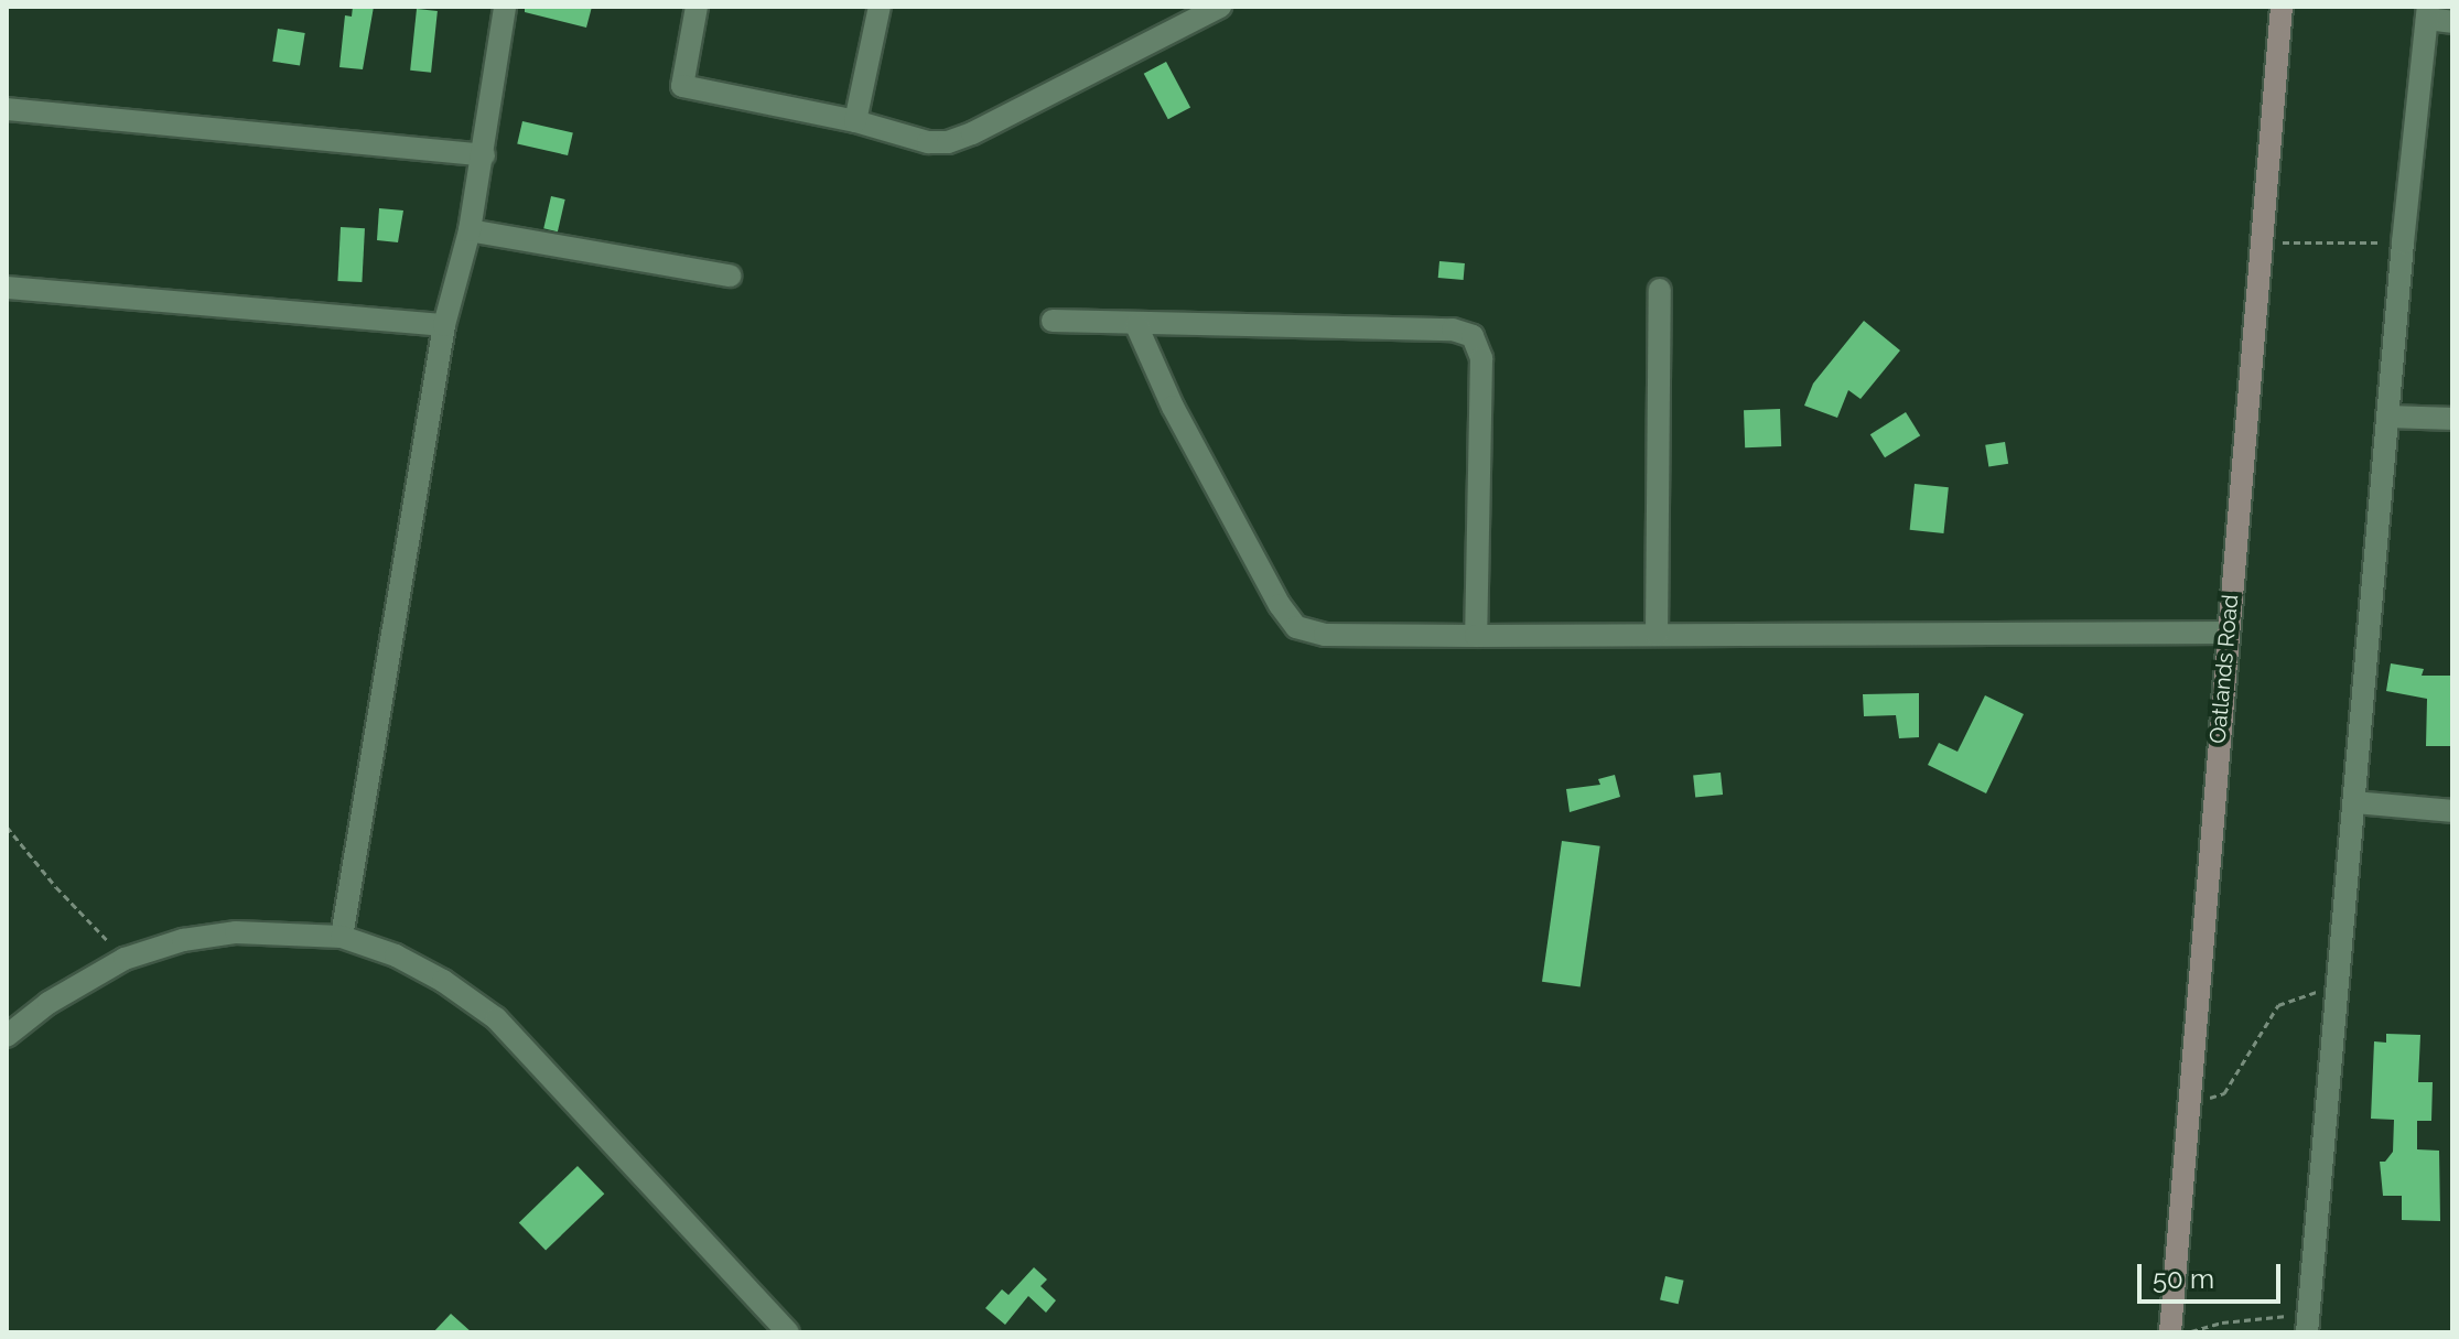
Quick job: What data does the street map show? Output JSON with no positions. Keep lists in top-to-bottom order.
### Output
{
  "streets": {
    "street": ["Oatlands Road"]
  },
  "scale_bar": "50 m"
}
